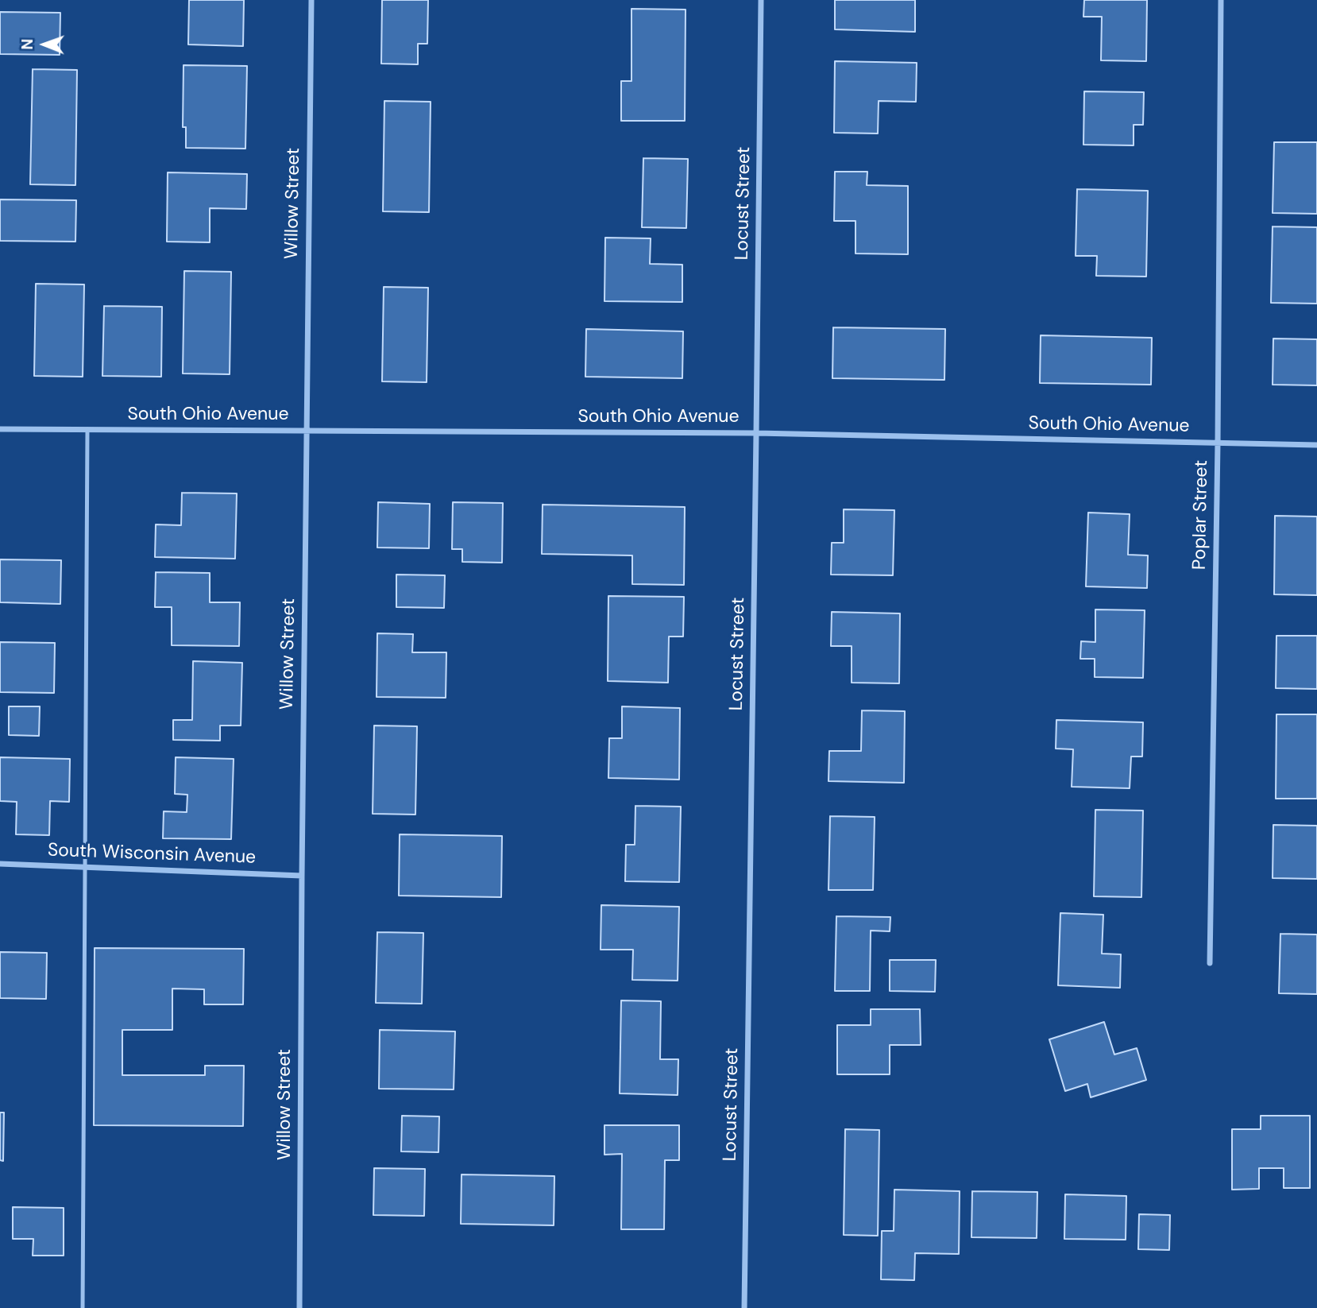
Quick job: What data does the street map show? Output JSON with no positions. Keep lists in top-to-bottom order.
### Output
{
  "streets": {
    "street": [
      "Willow Street",
      "Locust Street",
      "South Ohio Avenue",
      "Poplar Street",
      "South Wisconsin Avenue"
    ]
  },
  "crossings": [
    ["Willow Street", "South Ohio Avenue"],
    ["Willow Street", "South Wisconsin Avenue"],
    ["Locust Street", "South Ohio Avenue"],
    ["South Ohio Avenue", "Poplar Street"]
  ],
  "north": "left"
}
